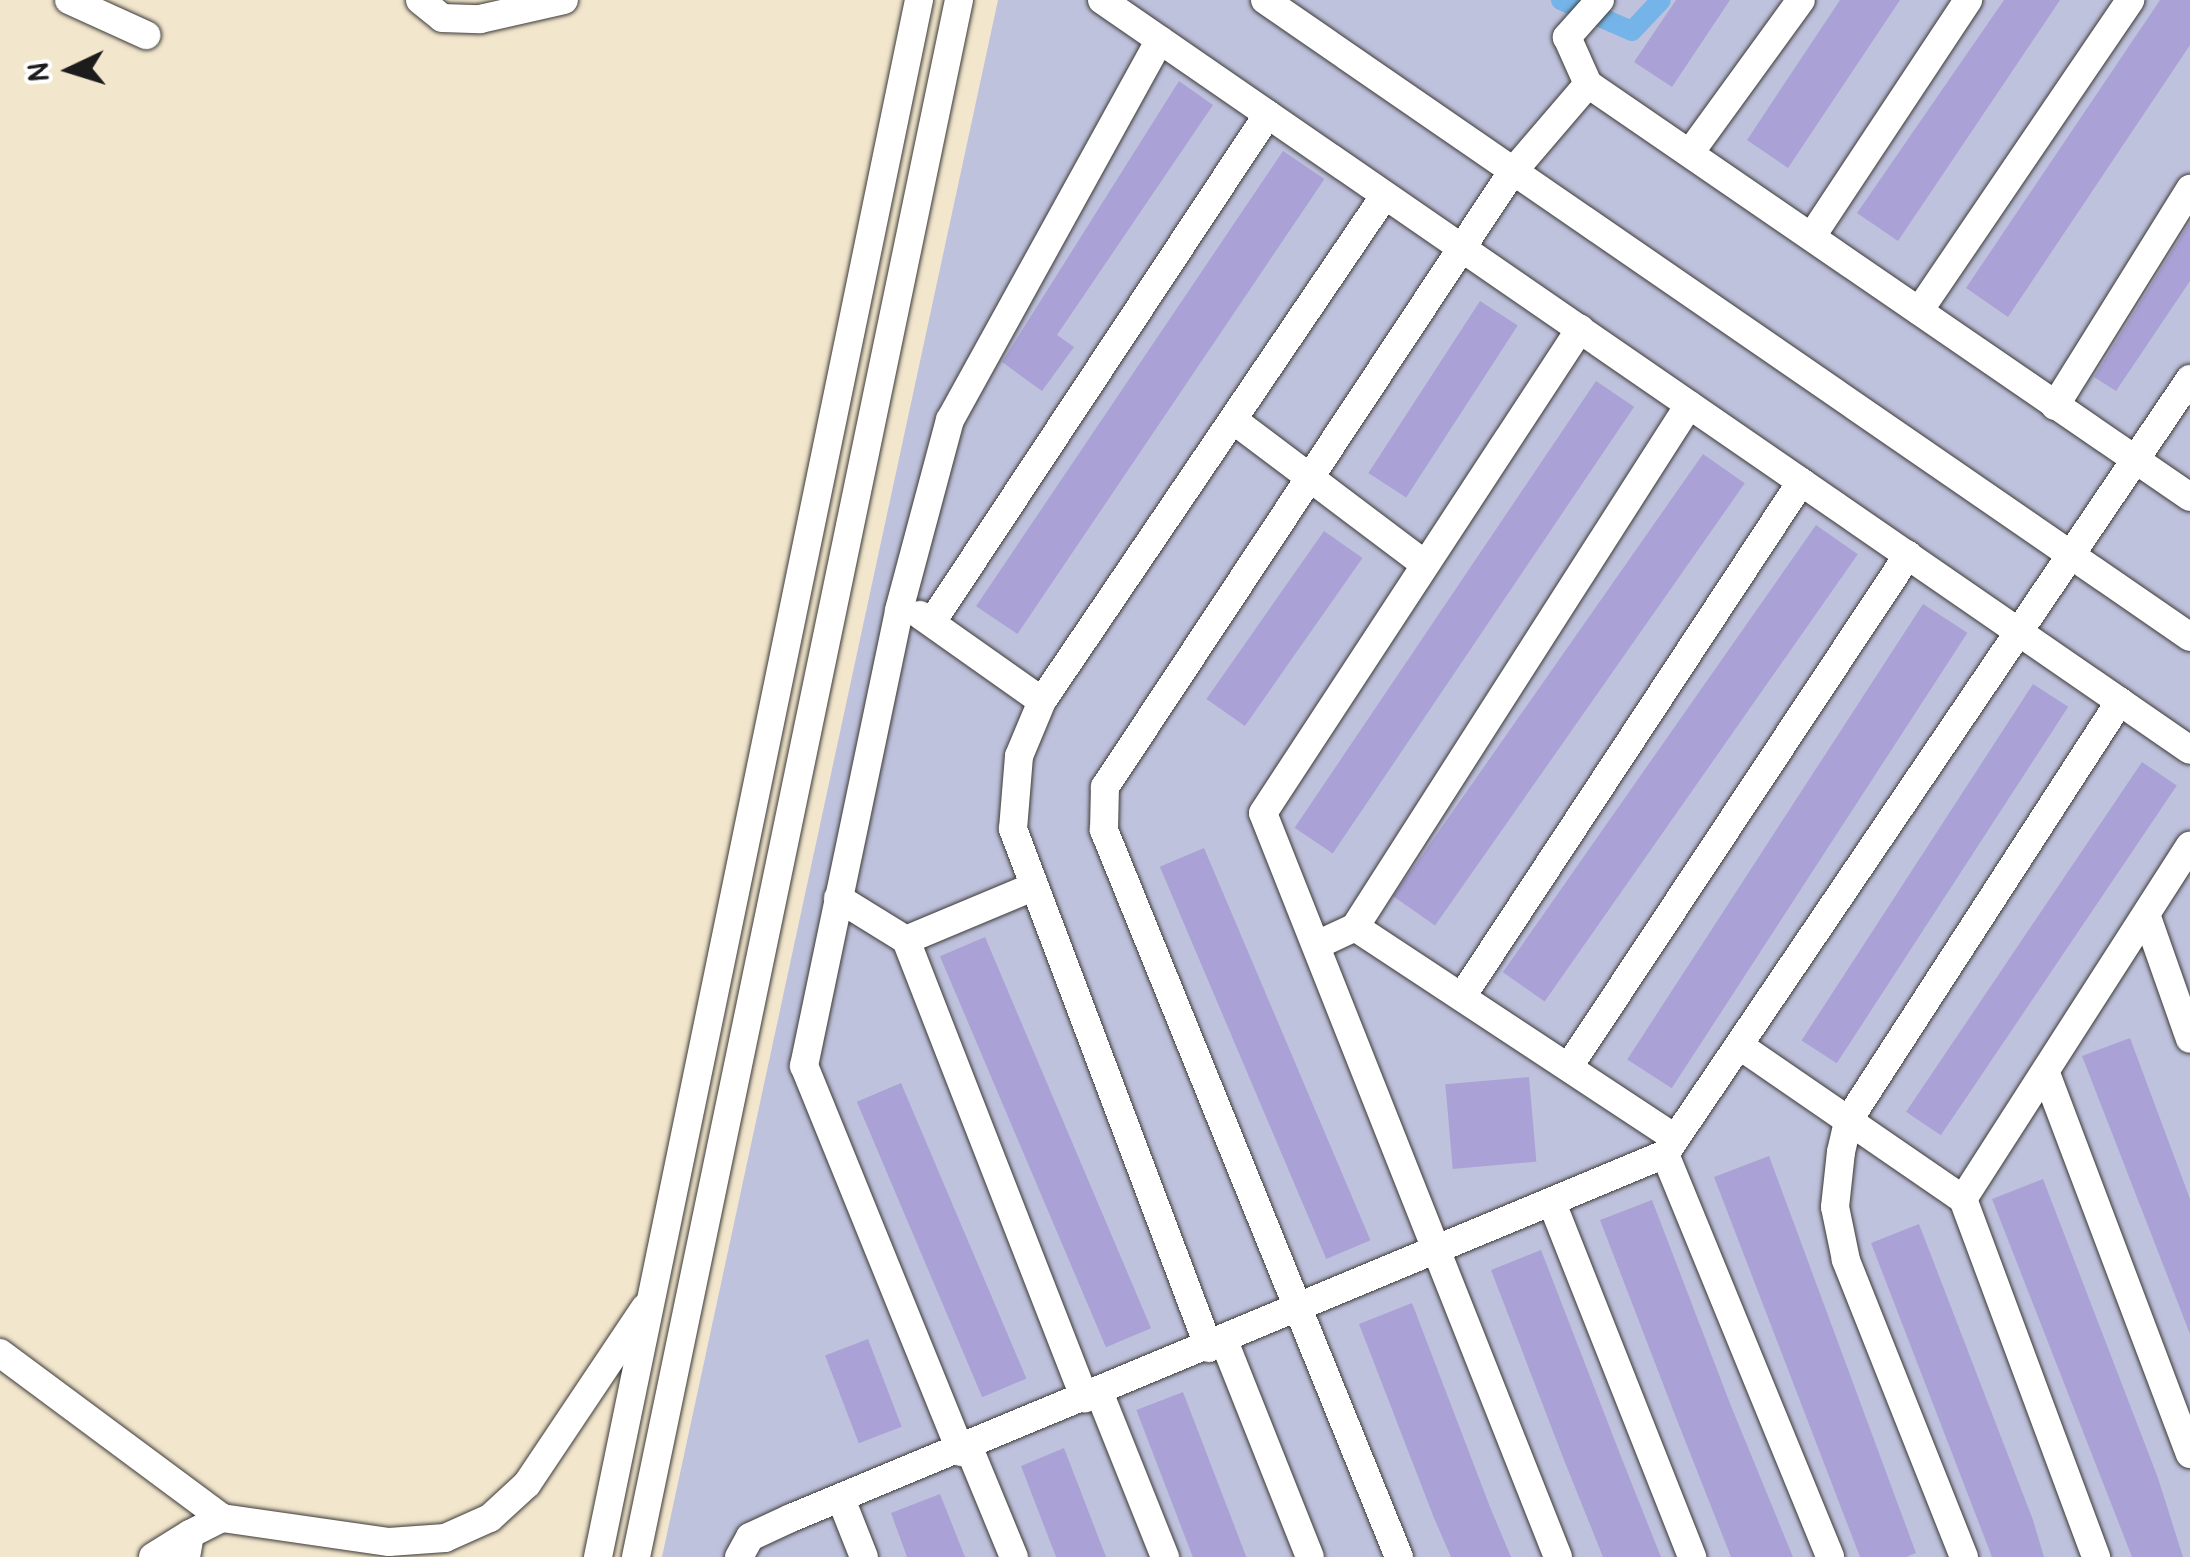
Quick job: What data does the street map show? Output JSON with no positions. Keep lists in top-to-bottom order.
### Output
{
  "north": "left"
}
